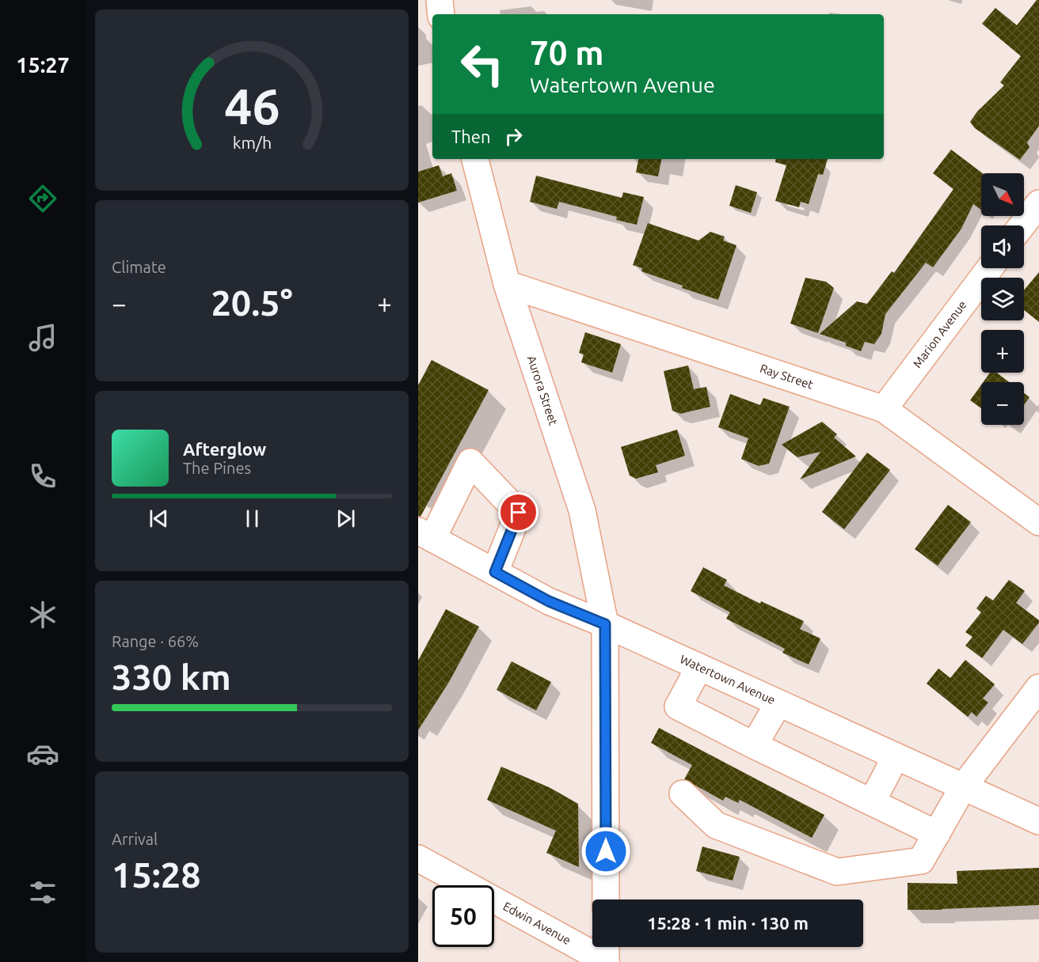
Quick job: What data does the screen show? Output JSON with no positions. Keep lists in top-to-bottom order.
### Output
{
  "streets": {
    "main road": [
      "Marion Avenue",
      "Ray Street",
      "Aurora Street",
      "Watertown Avenue",
      "Edwin Avenue"
    ]
  },
  "crossings": [
    ["Marion Avenue", "Ray Street"],
    ["Ray Street", "Aurora Street"],
    ["Aurora Street", "Watertown Avenue"]
  ],
  "north": "bottom right",
  "page": {
    "tabs": "15:27",
    "turn": ["70 m", "Watertown Avenue"],
    "then": "Then",
    "map_buttons": ["+", "−"],
    "tile": [
      "Climate",
      ["Range · 66%", "330 km"],
      ["Arrival", "15:28"]
    ],
    "heat": ["−", "20.5°", "+"],
    "song": ["Afterglow", "The Pines"],
    "limit": "50",
    "trip": "15:28 · 1 min · 130 m",
    "gauge": ["46", "km/h"]
  }
}
